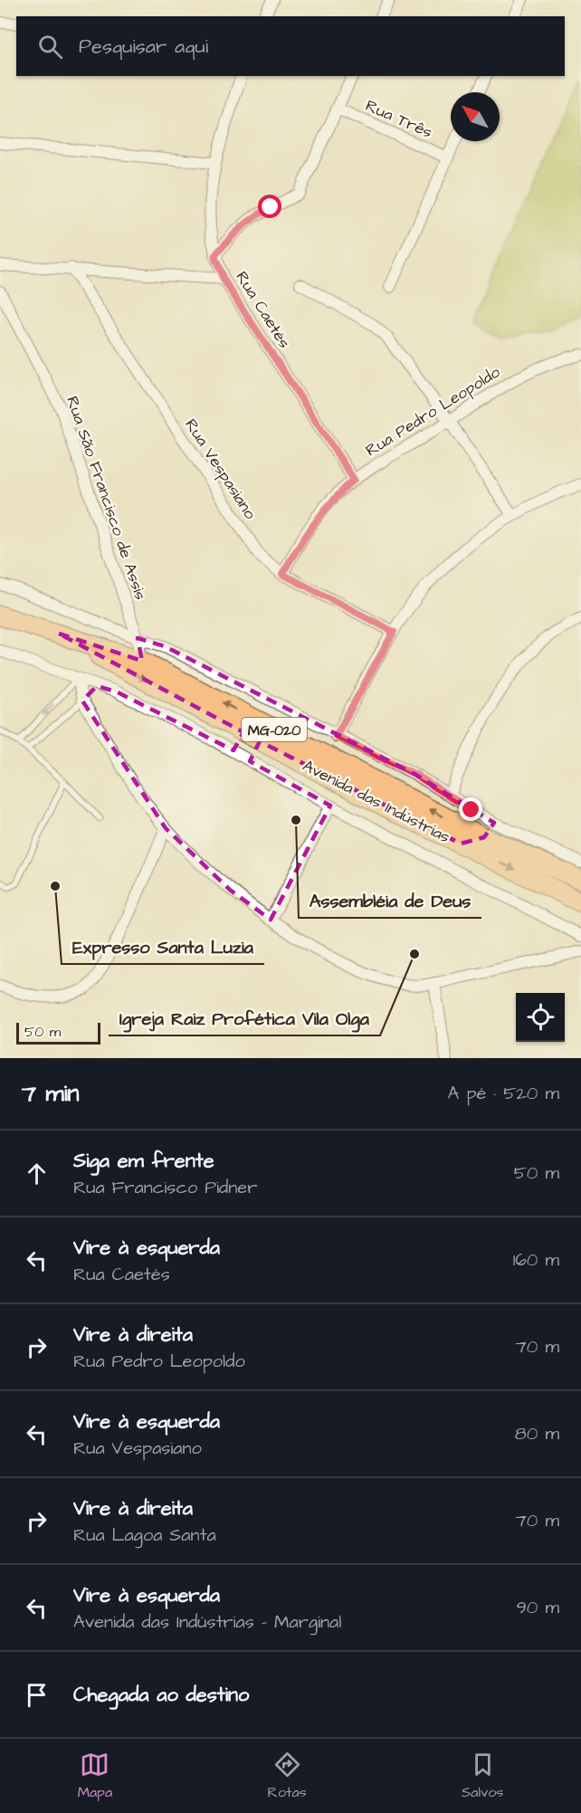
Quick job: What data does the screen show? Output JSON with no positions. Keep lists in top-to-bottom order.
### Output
{
  "streets": {
    "highway": ["MG-020", "Avenida das Indústrias"],
    "street": [
      "Rua Três",
      "Rua Caetés",
      "Rua Pedro Leopoldo",
      "Rua Vespasiano",
      "Rua São Francisco de Assis"
    ]
  },
  "crossings": [
    ["Rua Caetés", "Rua Pedro Leopoldo"],
    ["Rua Pedro Leopoldo", "Rua Vespasiano"],
    ["Rua São Francisco de Assis", "Avenida das Indústrias"]
  ],
  "places": ["Assembléia de Deus", "Expresso Santa Luzia", "Igreja Raiz Profética Vila Olga"],
  "scale_bar": "50 m",
  "north": "top left",
  "page": {
    "search": "Pesquisar aqui",
    "scale": "50 m",
    "heading": ["7 min", "A pé · 520 m"],
    "list": [
      ["Siga em frente", "Rua Francisco Pidner", "50 m"],
      ["Vire à esquerda", "Rua Caetés", "160 m"],
      ["Vire à direita", "Rua Pedro Leopoldo", "70 m"],
      ["Vire à esquerda", "Rua Vespasiano", "80 m"],
      ["Vire à direita", "Rua Lagoa Santa", "70 m"],
      ["Vire à esquerda", "Avenida das Indústrias - Marginal", "90 m"],
      "Chegada ao destino"
    ],
    "nav": ["Mapa", "Rotas", "Salvos"]
  }
}
